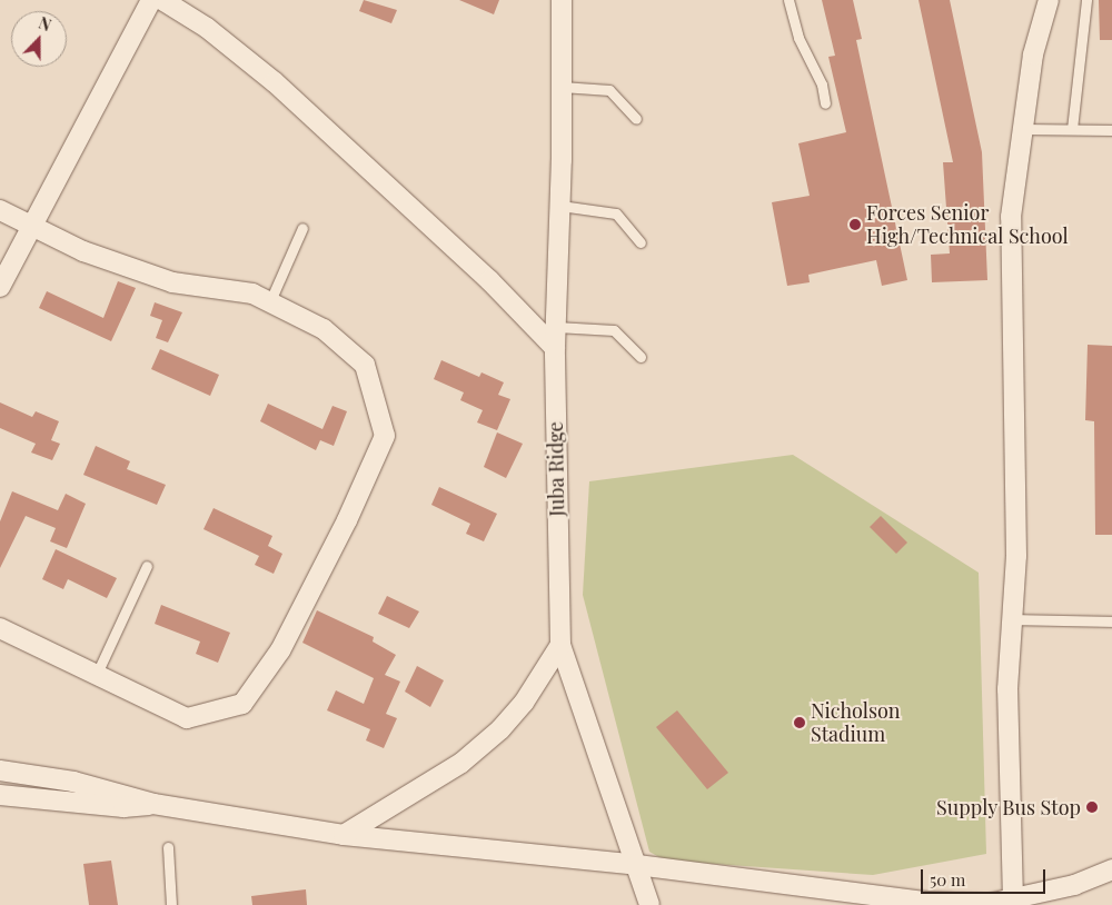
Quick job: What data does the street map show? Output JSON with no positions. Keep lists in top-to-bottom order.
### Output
{
  "streets": {
    "street": ["Juba Ridge"]
  },
  "places": ["Forces Senior High/Technical School", "Nicholson Stadium", "Supply Bus Stop"],
  "scale_bar": "50 m",
  "north": "top"
}
